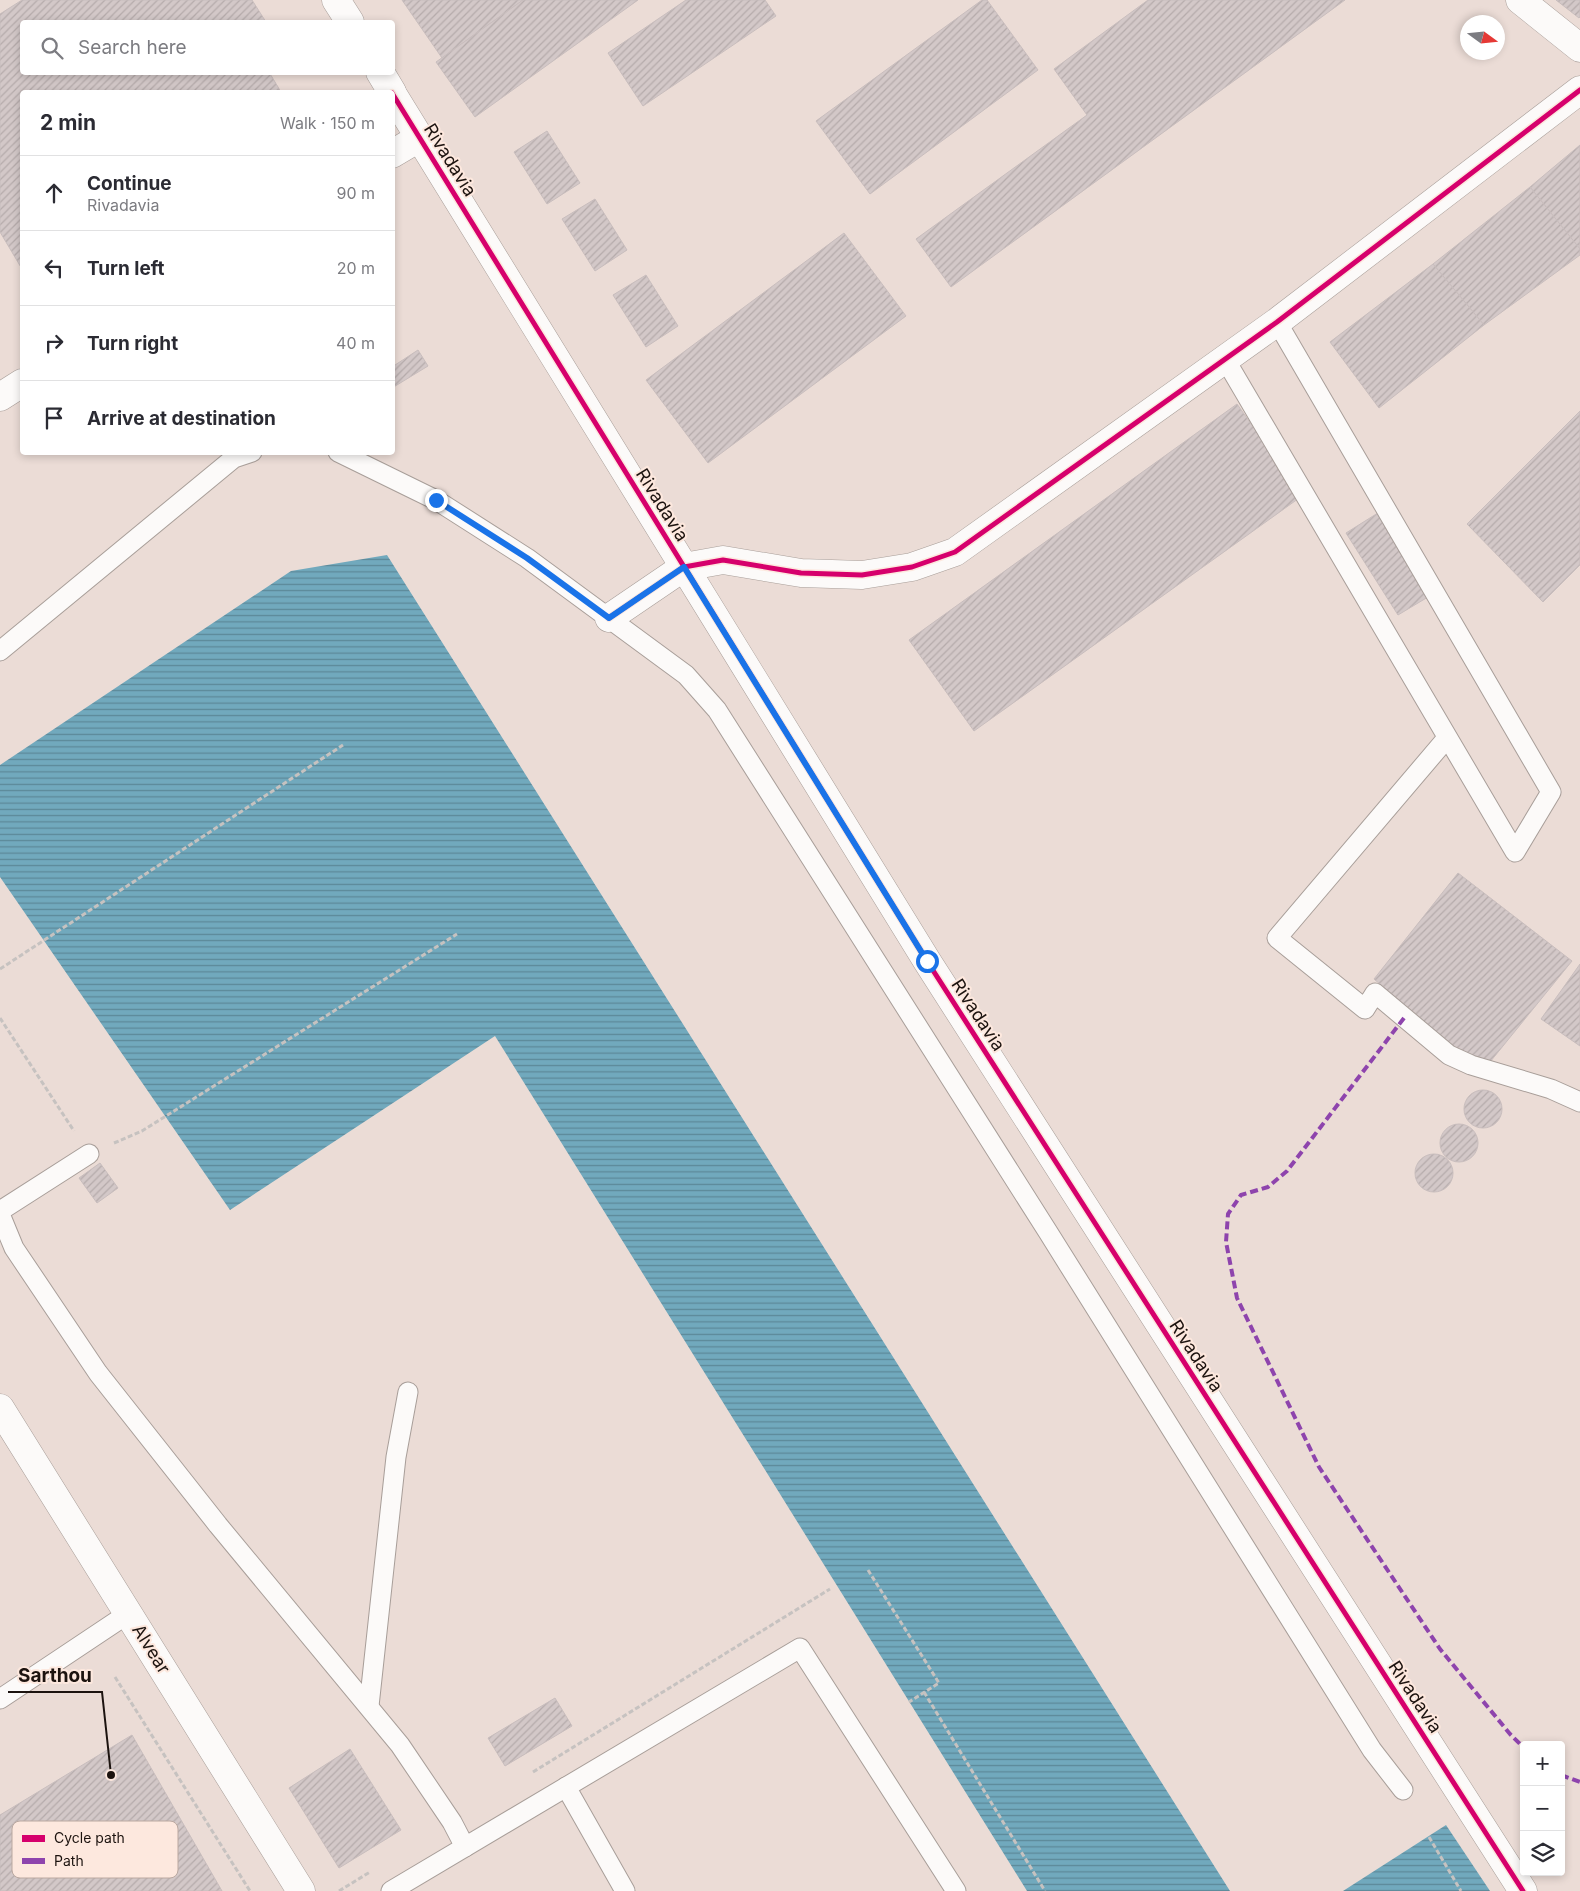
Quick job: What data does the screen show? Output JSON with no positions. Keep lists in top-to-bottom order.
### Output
{
  "streets": {
    "street": ["Rivadavia", "Alvear"]
  },
  "places": ["Sarthou"],
  "legend": ["Cycle path", "Path"],
  "north": "right",
  "page": {
    "search": "Search here",
    "heading": ["2 min", "Walk · 150 m"],
    "list": [
      ["Continue", "Rivadavia", "90 m"],
      ["Turn left", "20 m"],
      ["Turn right", "40 m"],
      "Arrive at destination"
    ],
    "map_buttons": ["+", "−"]
  }
}
